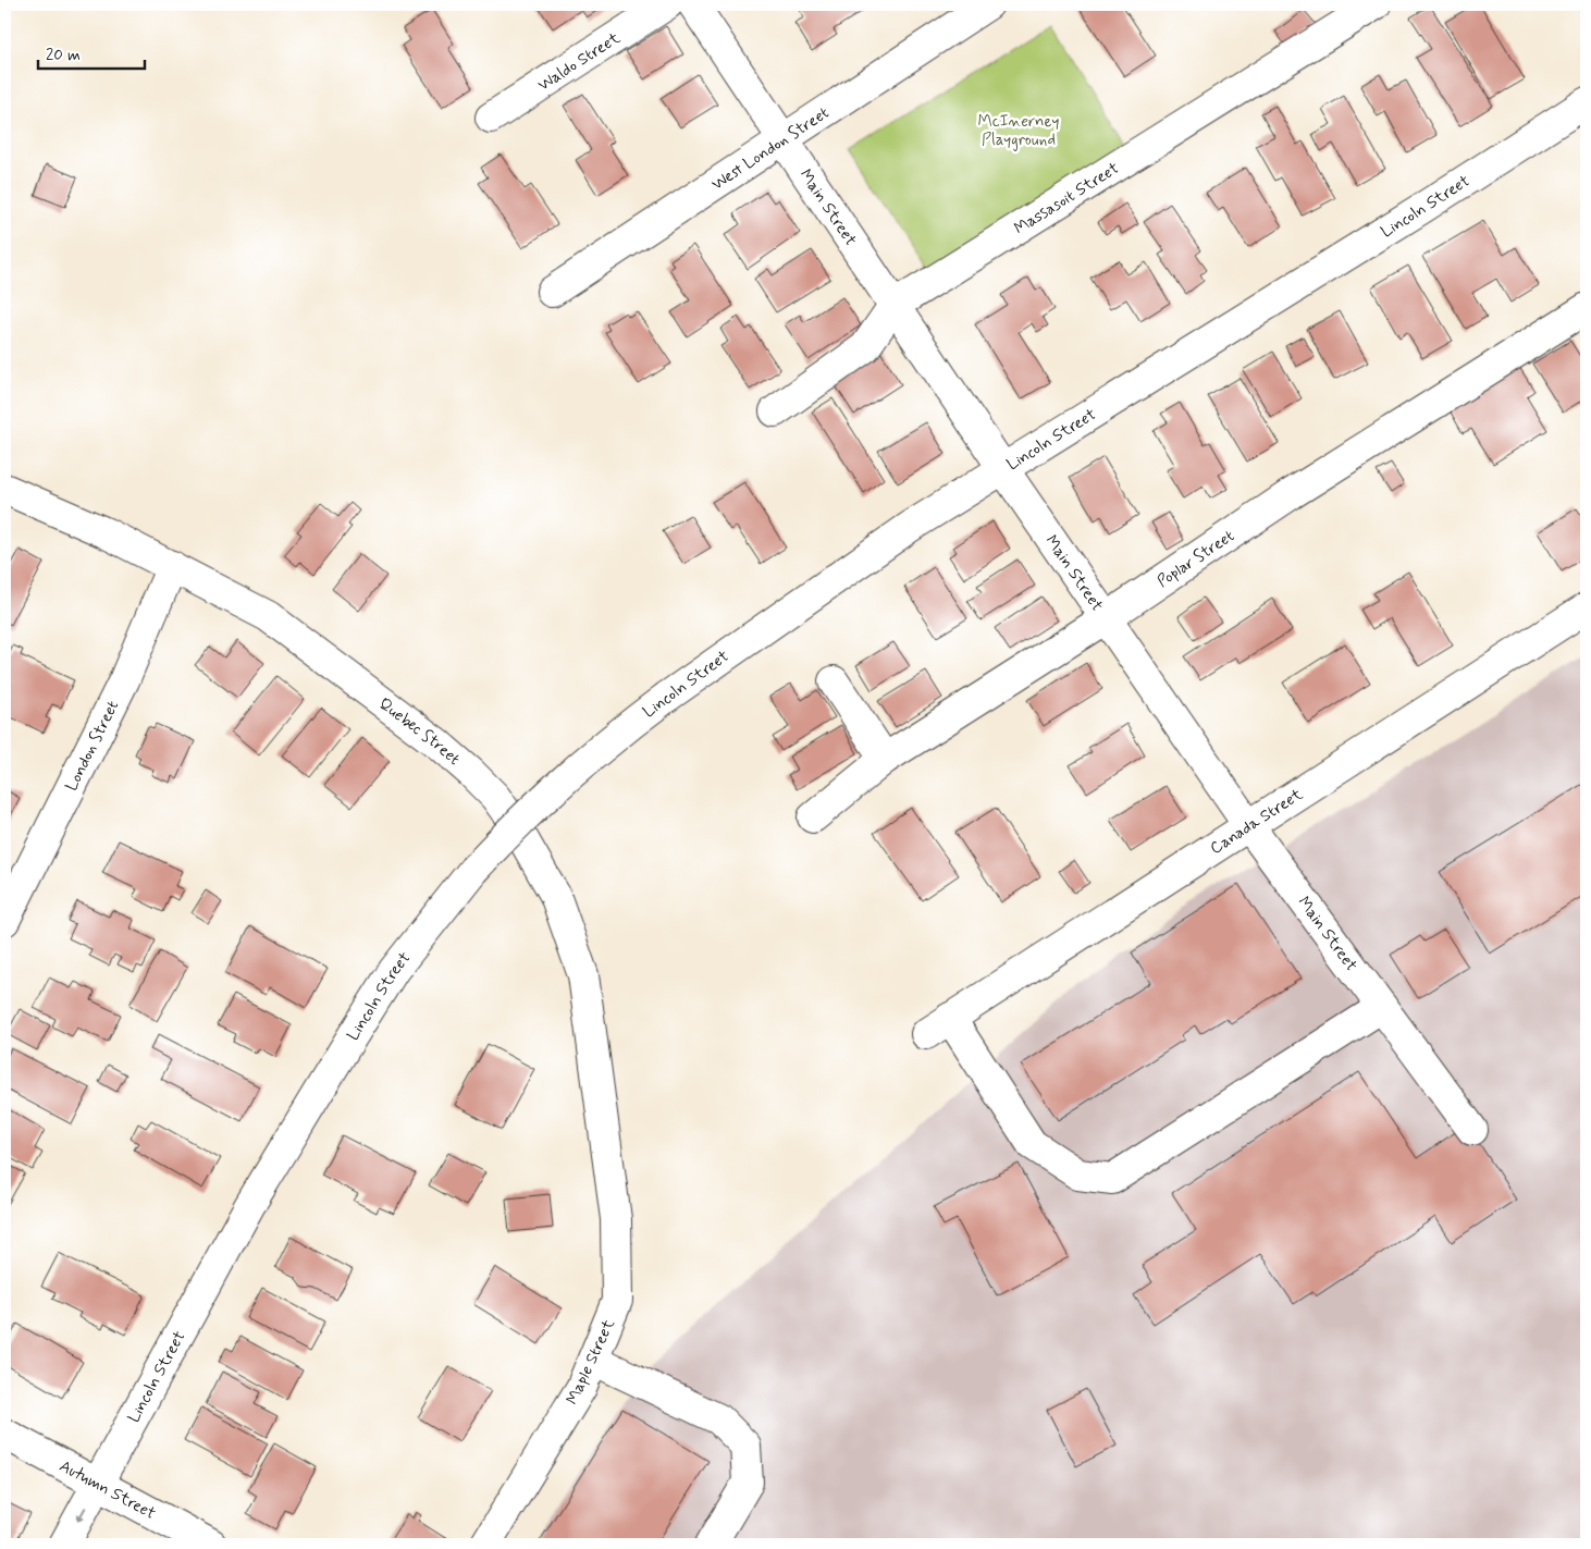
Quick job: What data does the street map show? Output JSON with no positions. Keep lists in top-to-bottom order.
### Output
{
  "streets": {
    "street": [
      "Waldo Street",
      "West London Street",
      "Massasoit Street",
      "Lincoln Street",
      "Main Street",
      "Poplar Street",
      "Quebec Street",
      "London Street",
      "Canada Street",
      "Maple Street",
      "Autumn Street"
    ]
  },
  "crossings": [
    ["West London Street", "Main Street"],
    ["Massasoit Street", "Main Street"],
    ["Lincoln Street", "Main Street"],
    ["Lincoln Street", "Autumn Street"],
    ["Main Street", "Poplar Street"],
    ["Main Street", "Canada Street"],
    ["Quebec Street", "London Street"],
    ["Quebec Street", "Maple Street"]
  ],
  "parks": ["McInerney Playground"],
  "scale_bar": "20 m"
}
